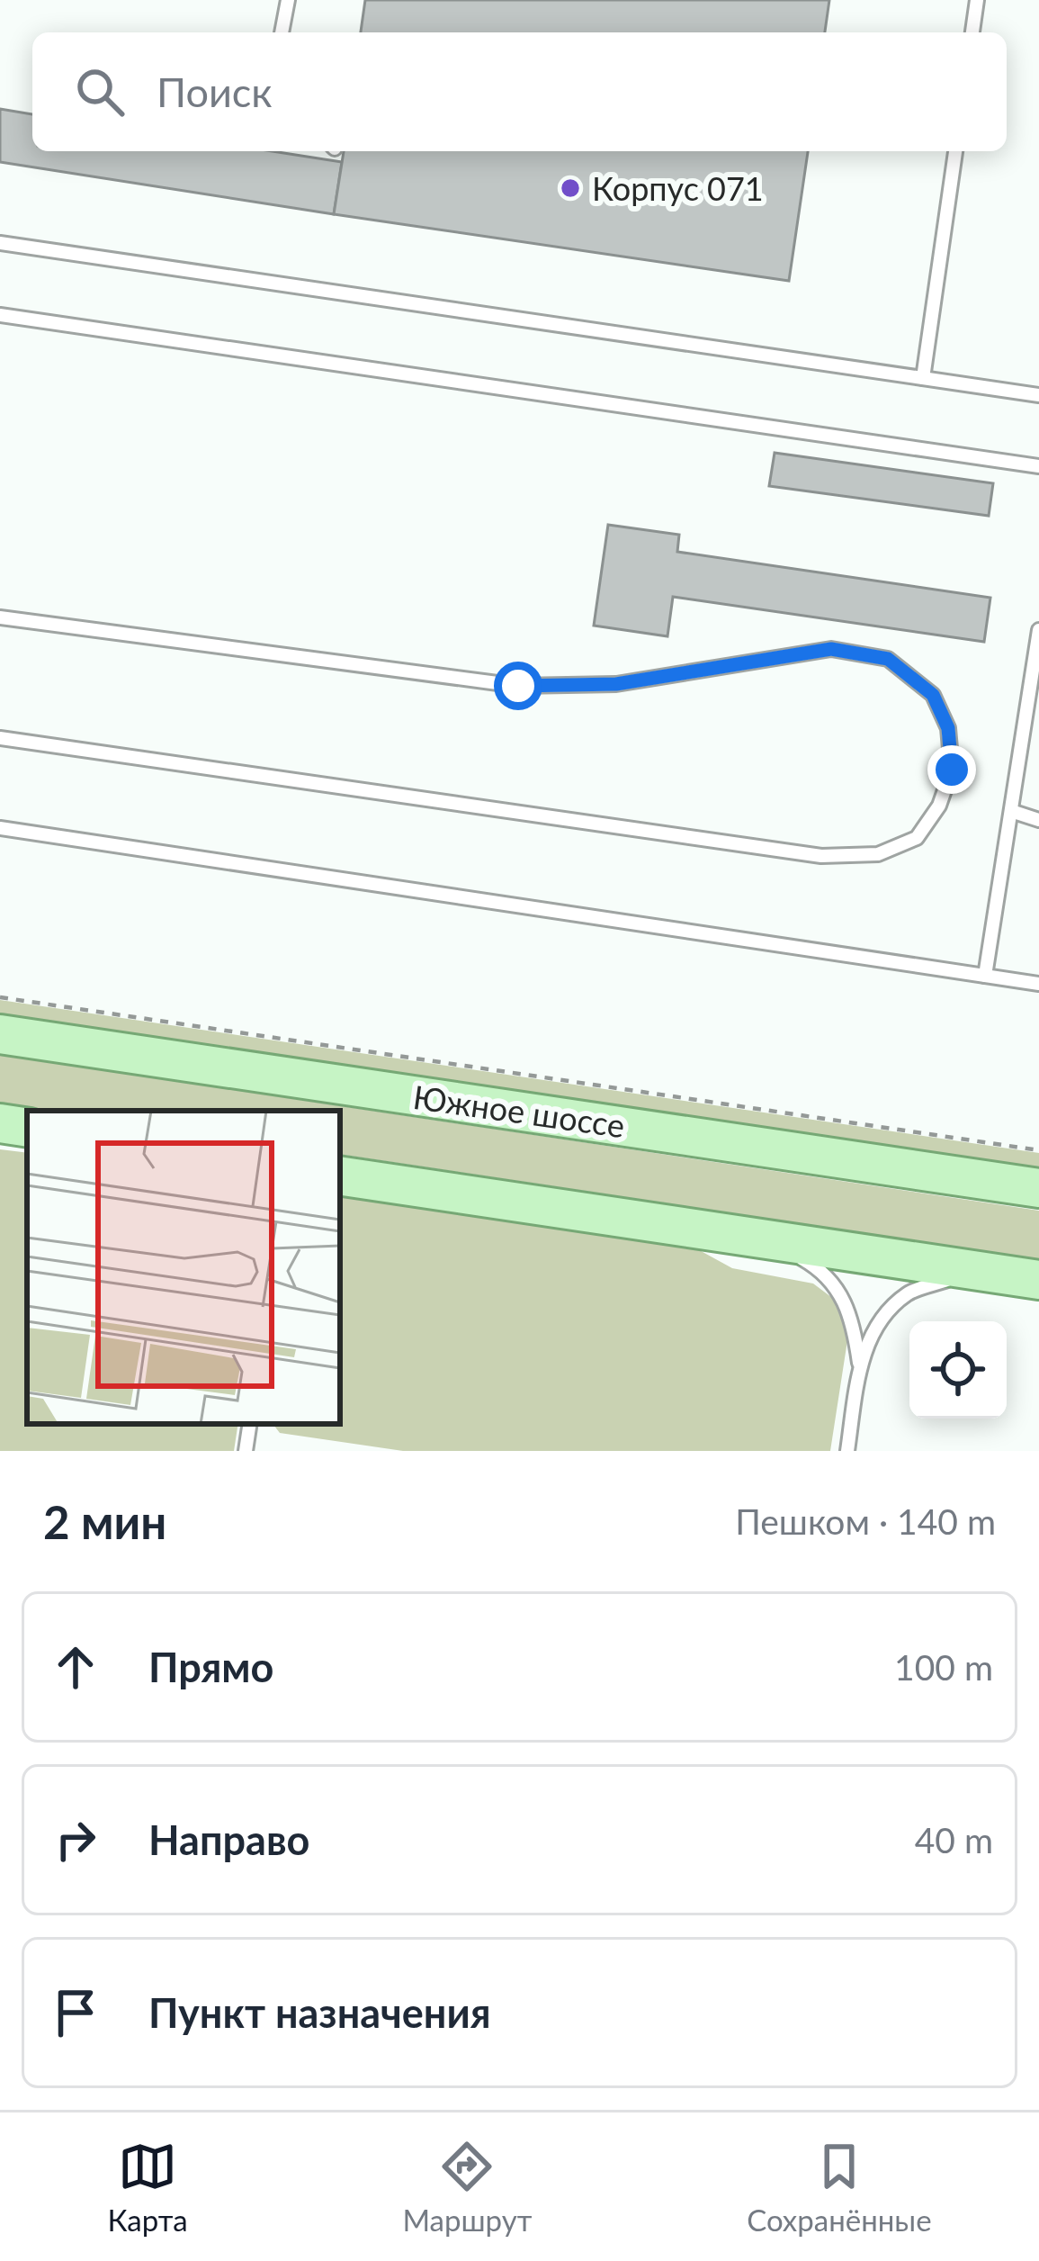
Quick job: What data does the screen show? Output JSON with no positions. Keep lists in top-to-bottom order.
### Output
{
  "streets": {
    "main road": ["Южное шоссе"]
  },
  "places": ["Корпус 071"],
  "page": {
    "search": "Поиск",
    "heading": ["2 мин", "Пешком · 140 m"],
    "list": [
      ["Прямо", "100 m"],
      ["Направо", "40 m"],
      "Пункт назначения"
    ],
    "nav": ["Карта", "Маршрут", "Сохранённые"]
  }
}
